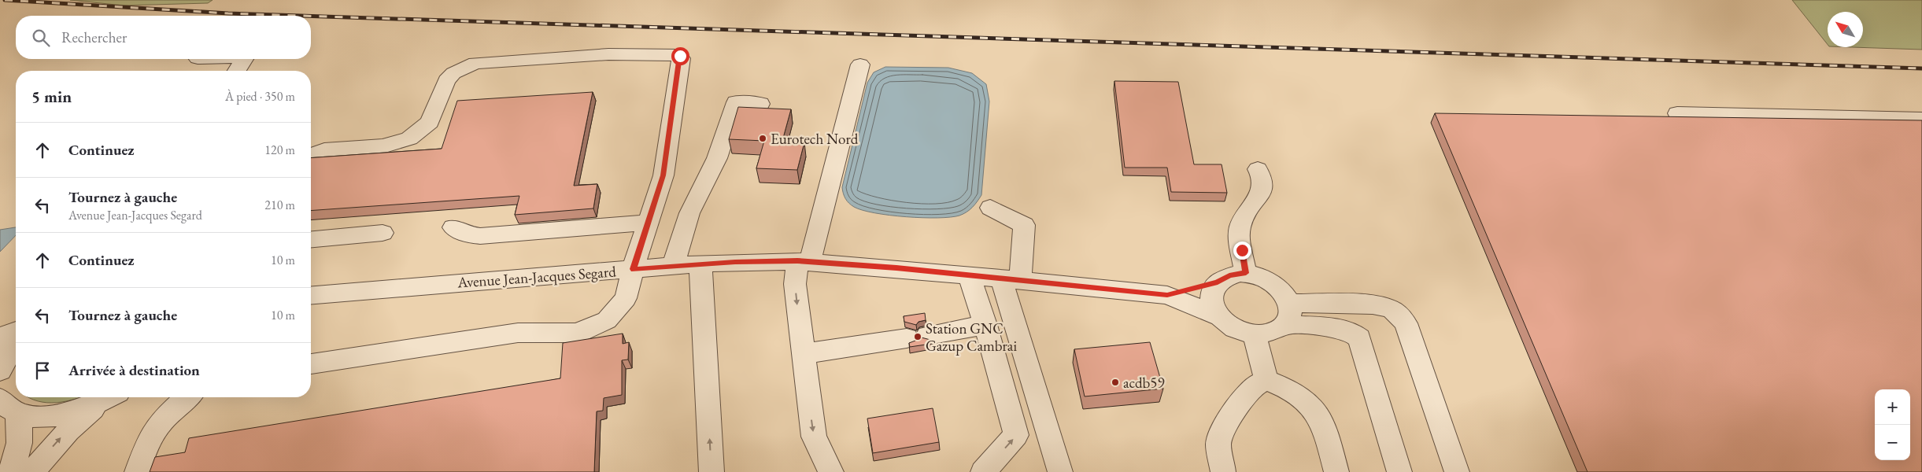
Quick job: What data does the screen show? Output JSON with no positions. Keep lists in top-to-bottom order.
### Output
{
  "streets": {
    "street": ["Avenue Jean-Jacques Segard"]
  },
  "places": ["Eurotech Nord", "Station GNC Gazup Cambrai", "acdb59"],
  "north": "top left",
  "page": {
    "search": "Rechercher",
    "heading": ["5 min", "À pied · 350 m"],
    "list": [
      ["Continuez", "120 m"],
      ["Tournez à gauche", "Avenue Jean-Jacques Segard", "210 m"],
      ["Continuez", "10 m"],
      ["Tournez à gauche", "10 m"],
      "Arrivée à destination"
    ],
    "map_buttons": ["+", "−"]
  }
}
